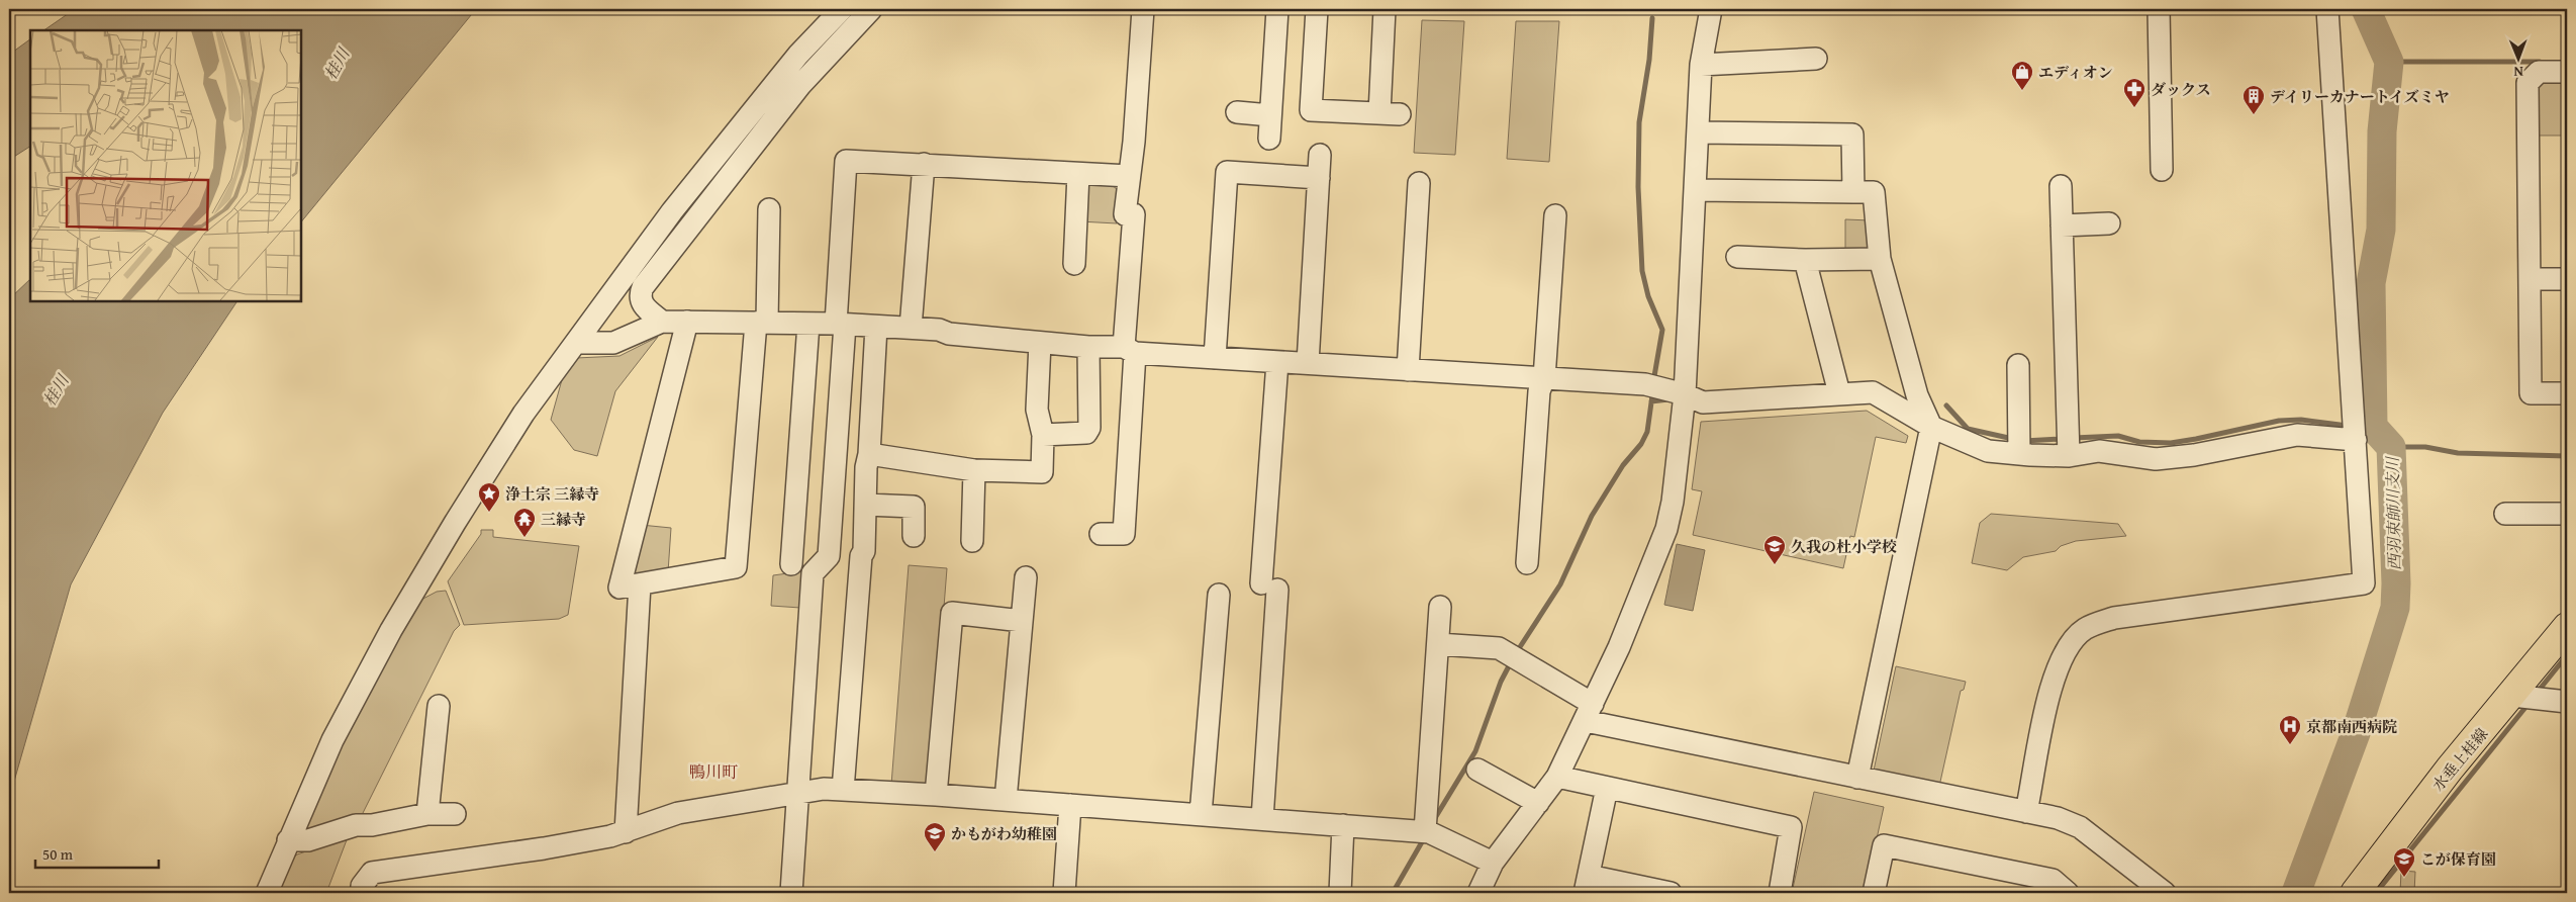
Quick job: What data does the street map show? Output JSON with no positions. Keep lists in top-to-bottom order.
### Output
{
  "streets": {
    "main road": ["水垂上桂線"]
  },
  "districts": ["鴨川町"],
  "water": ["桂川", "西羽束師川支川"],
  "places": {
    "shop": ["エディオン"],
    "pharmacy": ["ダックス"],
    "building": ["デイリーカナートイズミヤ"],
    "place": ["浄土宗 三縁寺"],
    "temple": ["三縁寺"],
    "school or university": ["久我の杜小学校", "かもがわ幼稚園", "こが保育園"],
    "hospital": ["京都南西病院"]
  },
  "scale_bar": "50 m",
  "north": "bottom"
}
